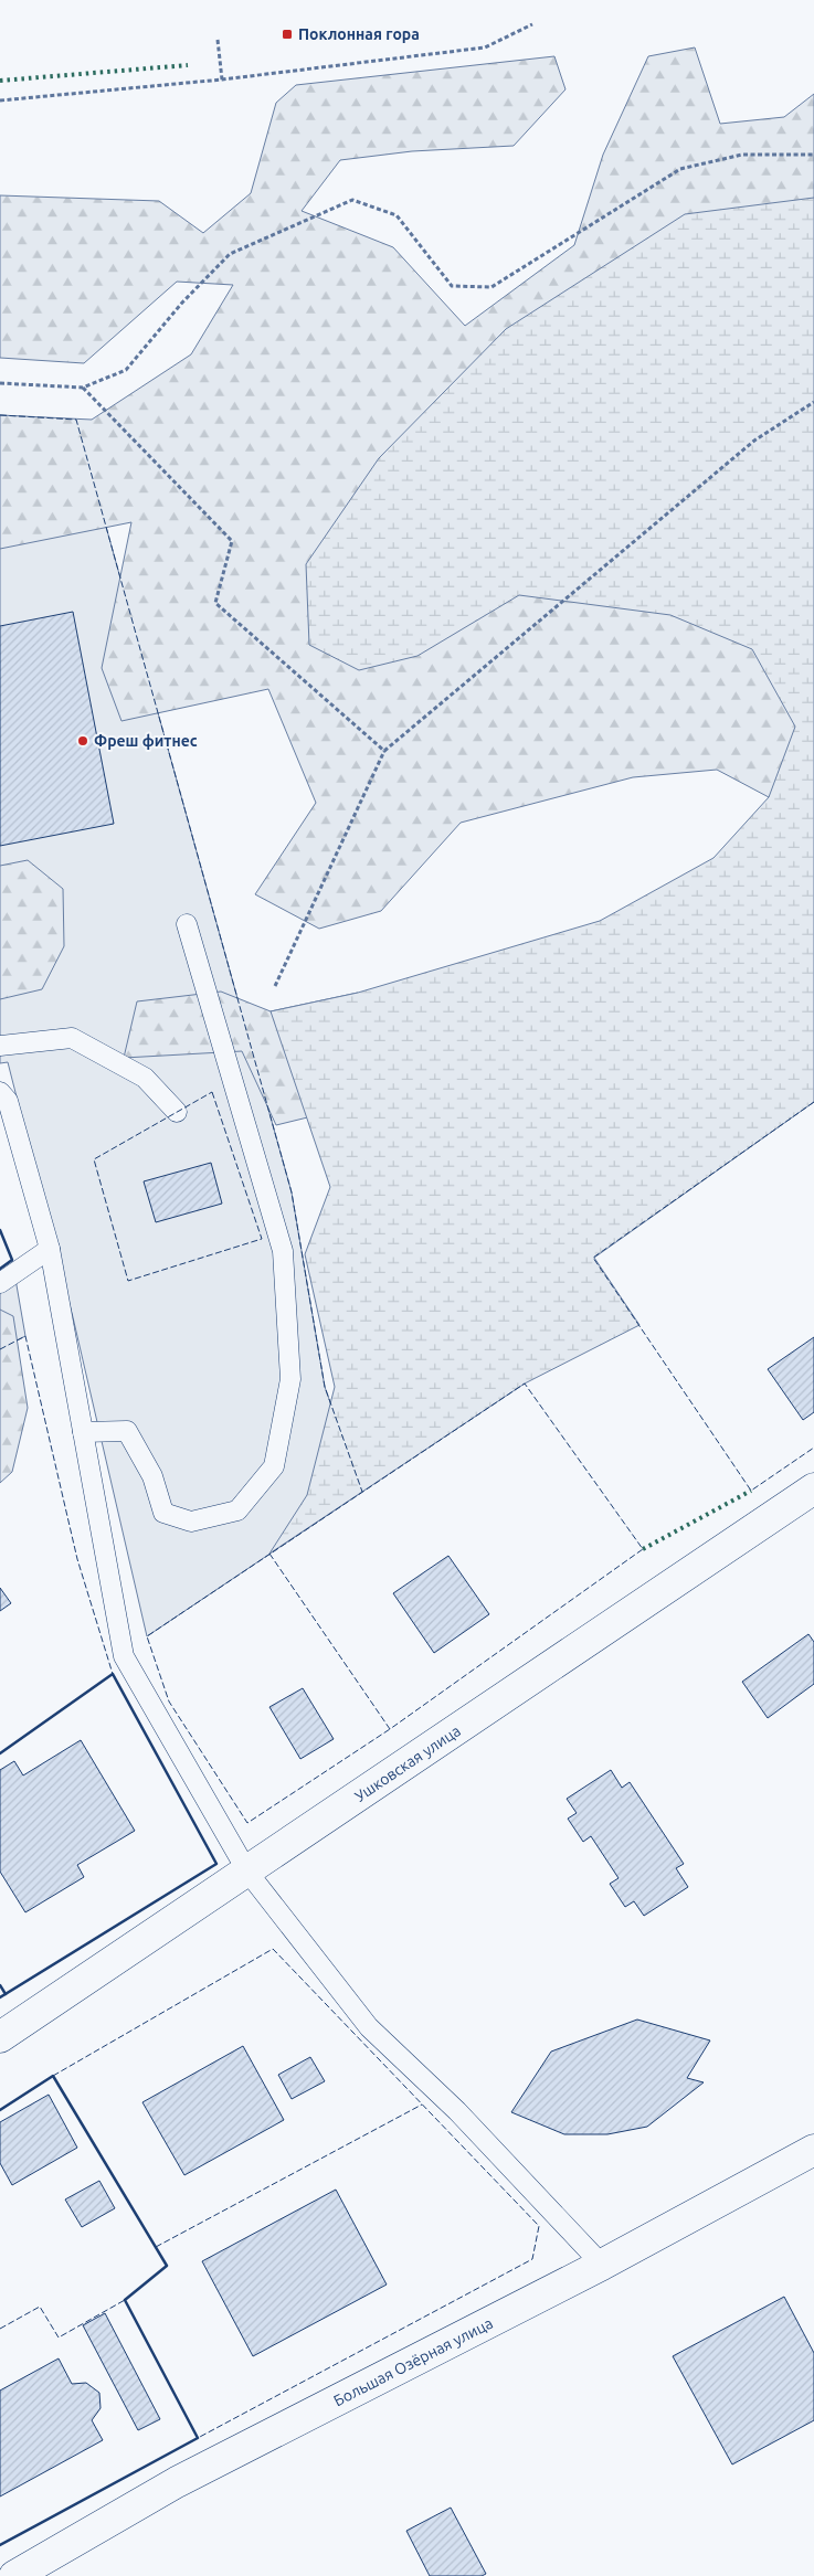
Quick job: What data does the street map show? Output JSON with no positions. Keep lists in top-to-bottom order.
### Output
{
  "streets": {
    "street": ["Ушковская улица", "Большая Озёрная улица"]
  },
  "places": {
    "transit": ["Поклонная гора"],
    "other": ["Фреш фитнес"]
  }
}
